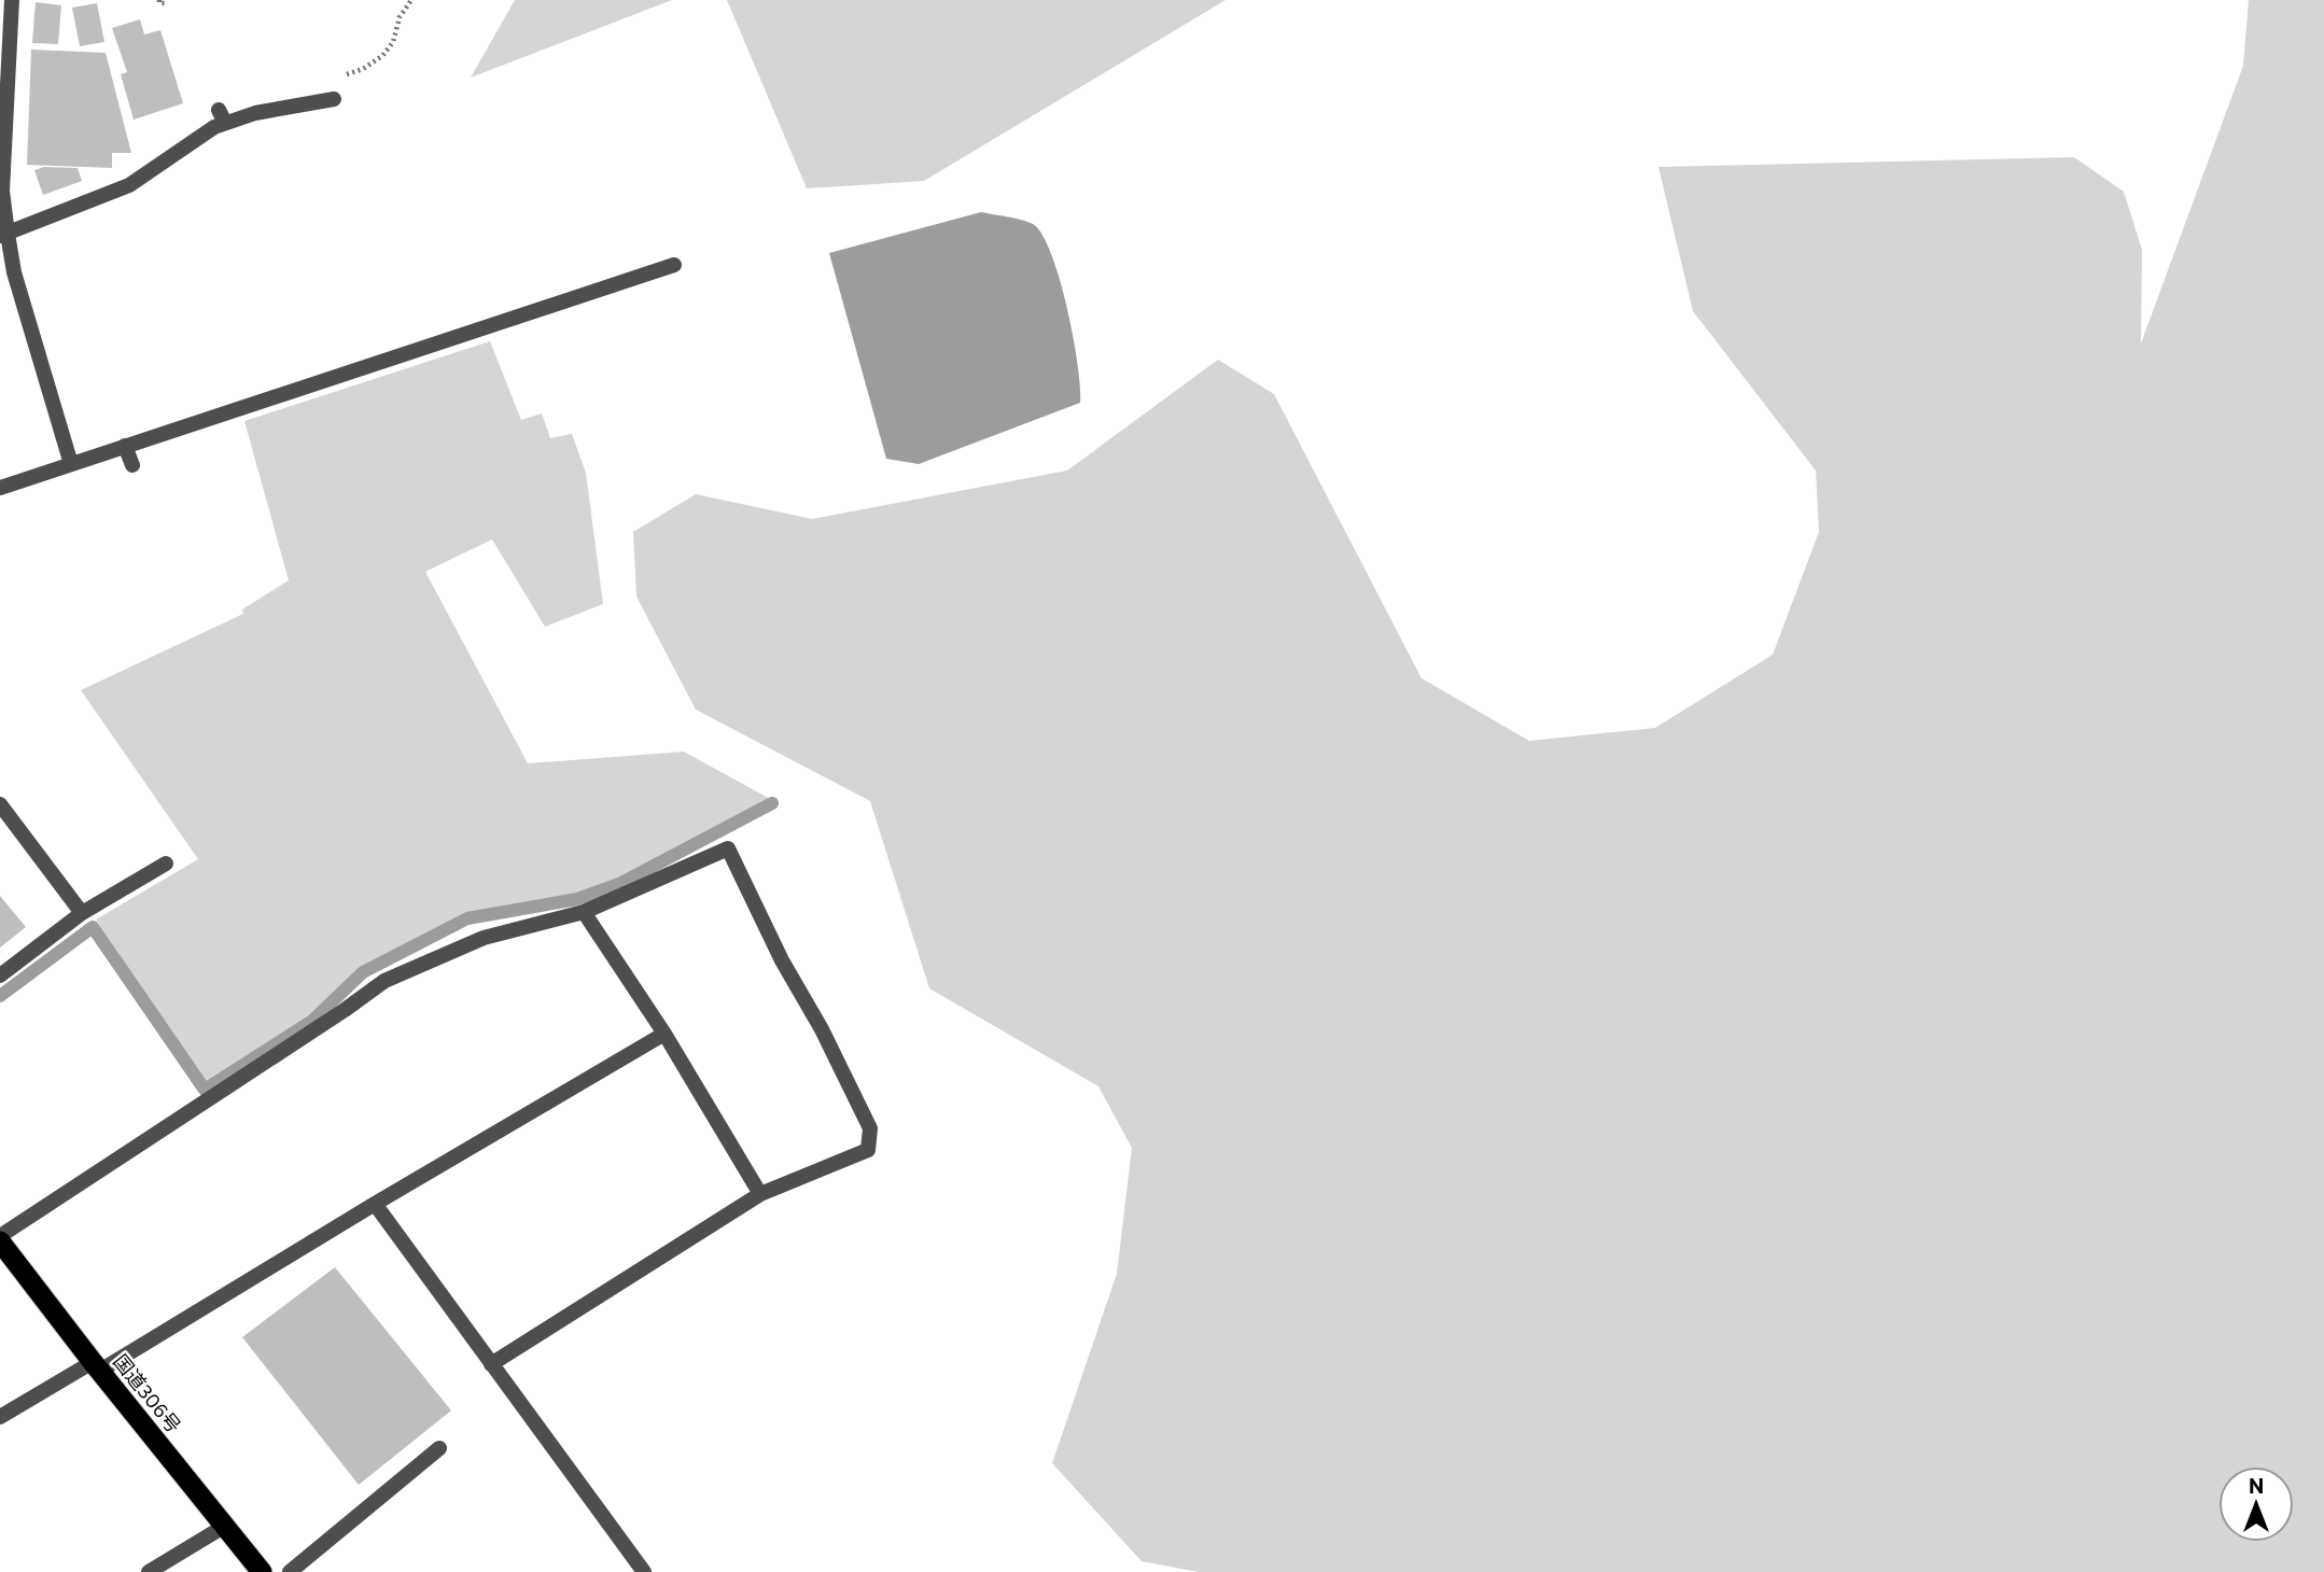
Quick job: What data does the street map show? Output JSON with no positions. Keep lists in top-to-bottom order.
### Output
{
  "streets": {
    "highway": ["国道306号"]
  },
  "north": "top"
}
